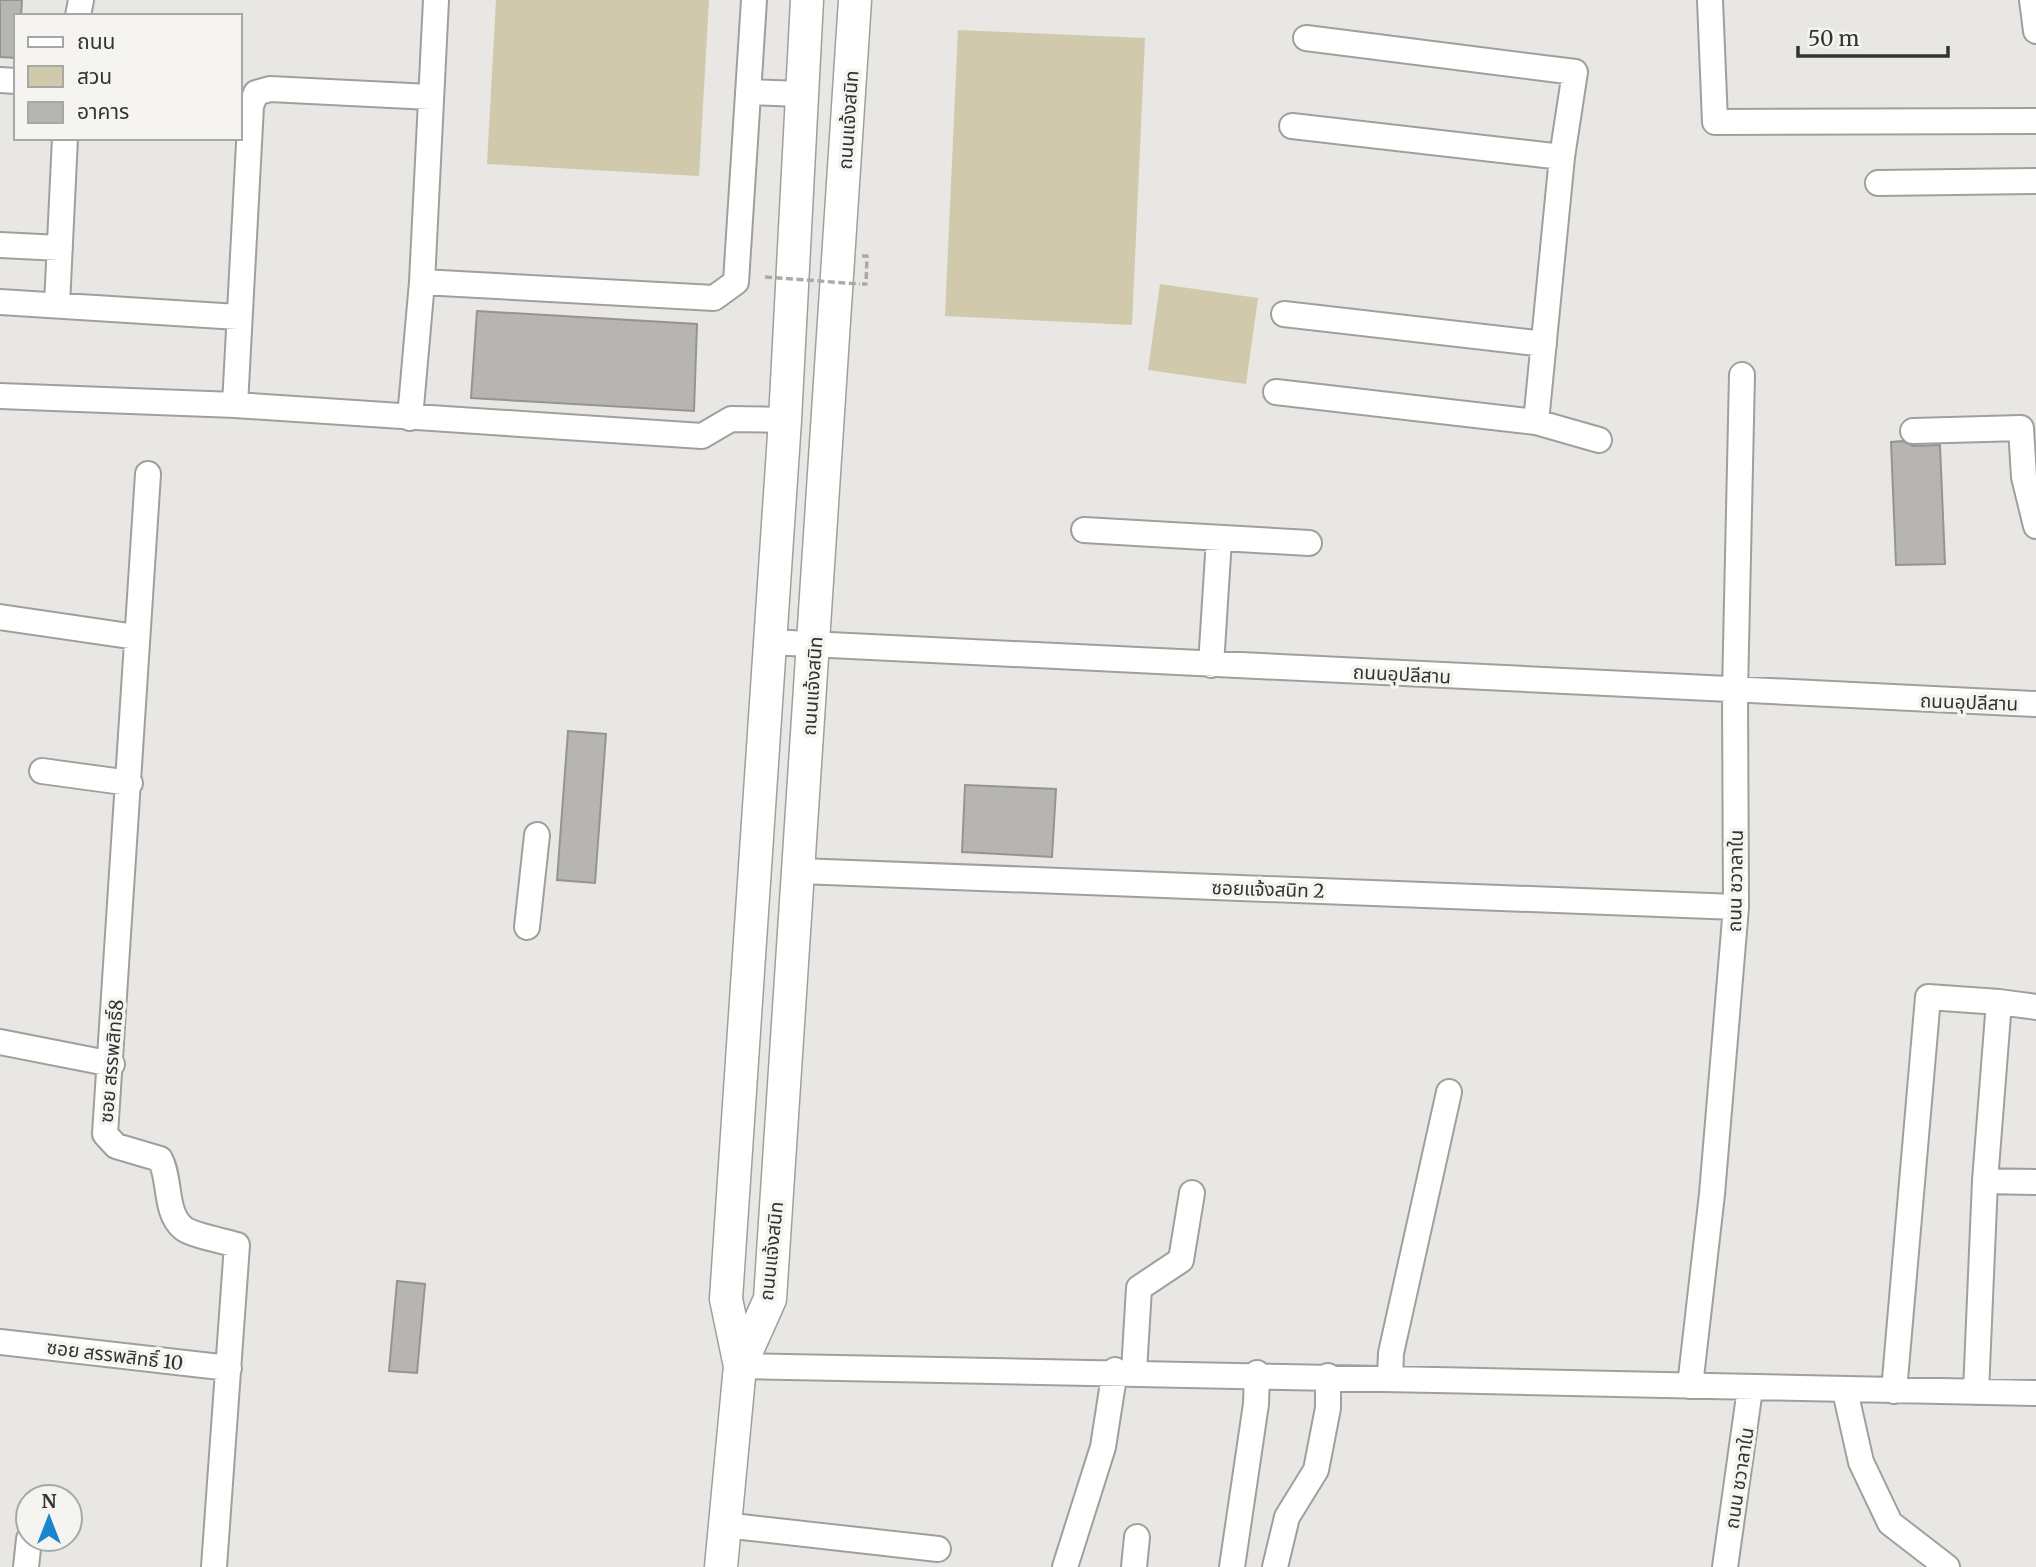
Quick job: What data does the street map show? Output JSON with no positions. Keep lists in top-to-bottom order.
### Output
{
  "streets": {
    "main road": ["ถนนแจ้งสนิท"],
    "street": [
      "ถนนอุปลีสาน",
      "ถนน ชวาลาใน",
      "ซอยแจ้งสนิท 2",
      "ซอย สรรพสิทธิ์8",
      "ซอย สรรพสิทธิ์ 10"
    ]
  },
  "crossings": [
    ["ถนนแจ้งสนิท", "ถนนอุปลีสาน"],
    ["ถนนแจ้งสนิท", "ซอยแจ้งสนิท 2"],
    ["ถนนอุปลีสาน", "ถนน ชวาลาใน"],
    ["ถนน ชวาลาใน", "ซอยแจ้งสนิท 2"],
    ["ซอย สรรพสิทธิ์8", "ซอย สรรพสิทธิ์ 10"]
  ],
  "legend": ["ถนน", "สวน", "อาคาร"],
  "scale_bar": "50 m",
  "north": "top"
}
